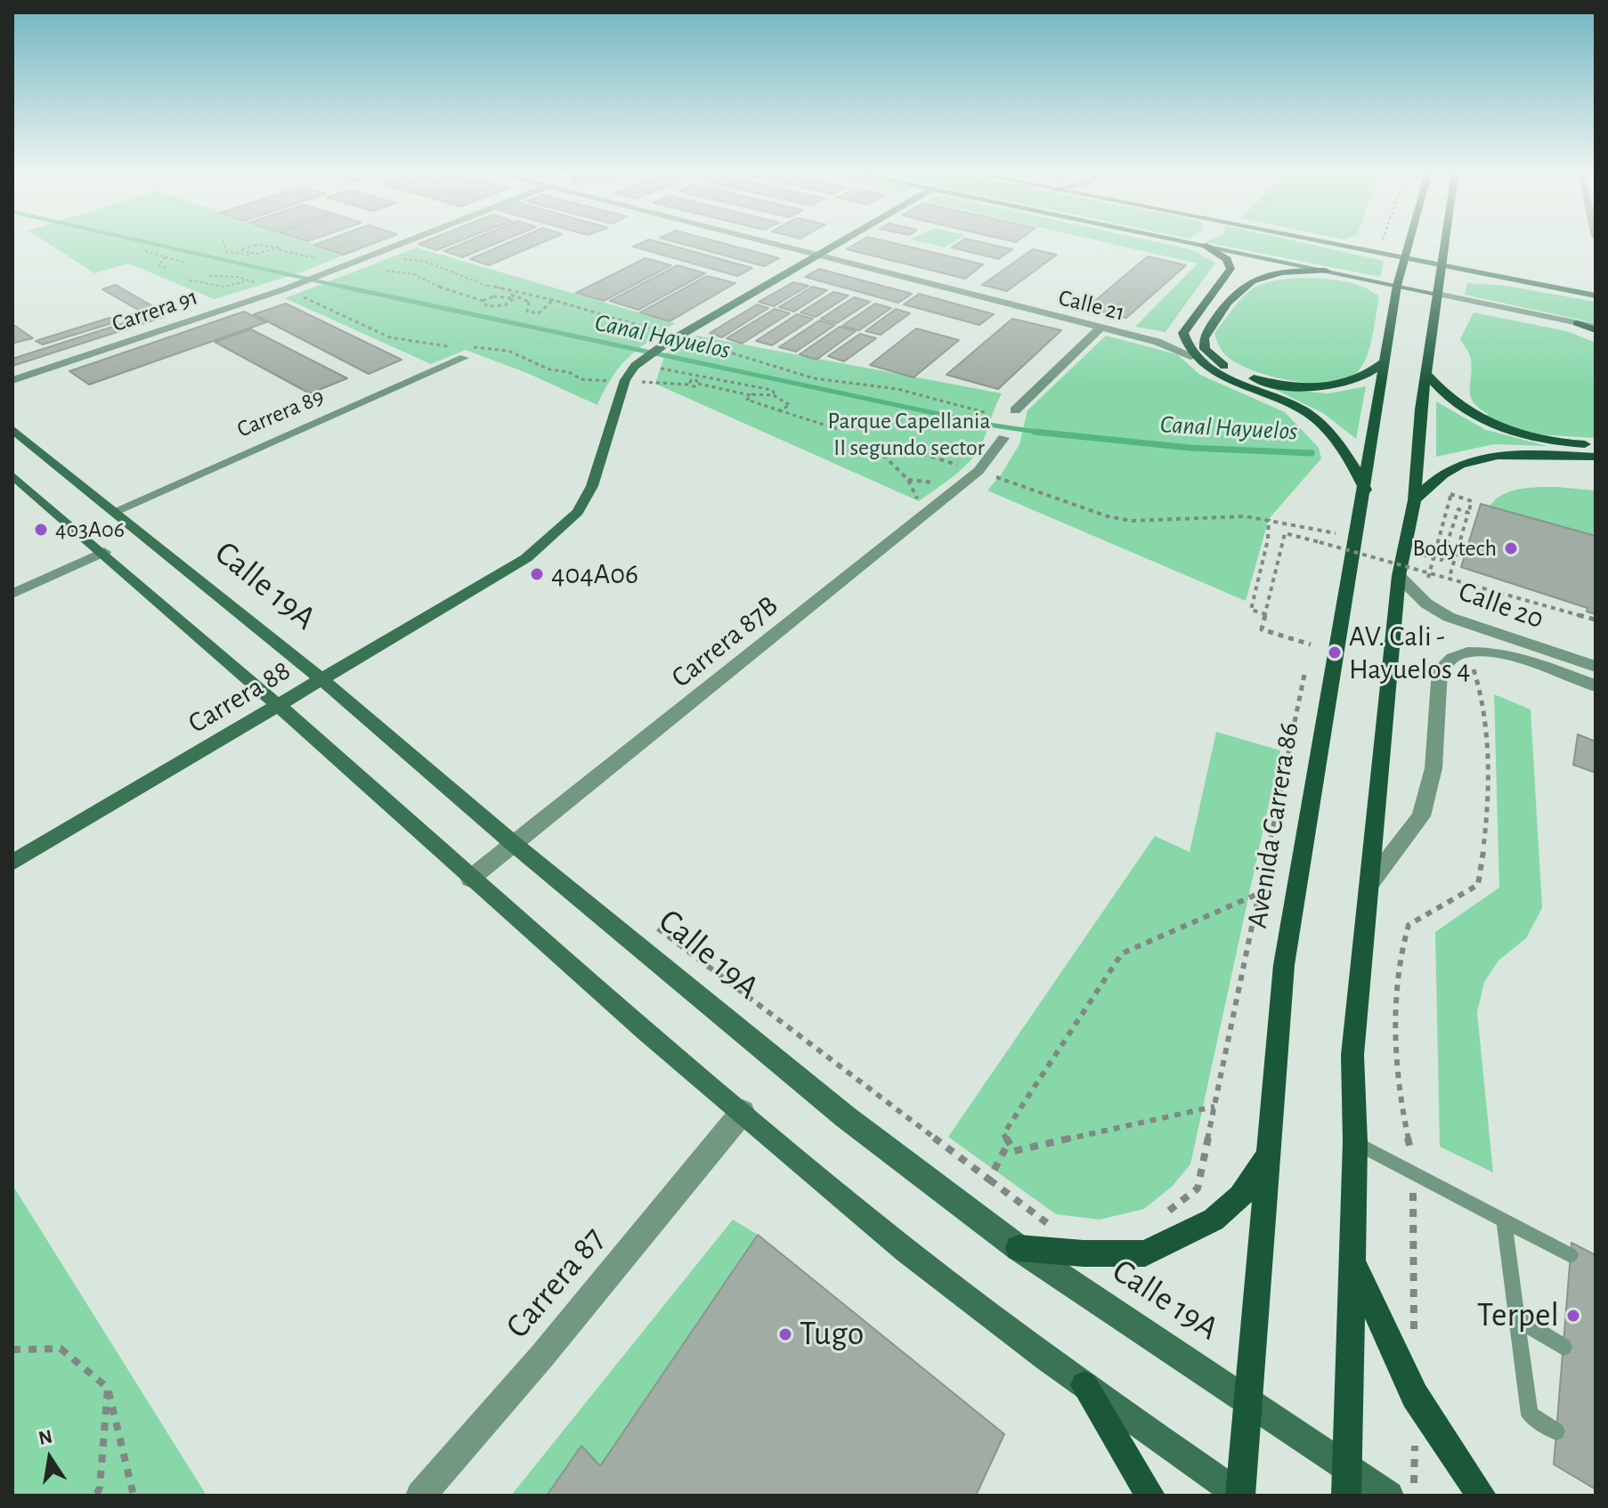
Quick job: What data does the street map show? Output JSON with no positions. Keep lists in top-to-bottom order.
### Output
{
  "streets": {
    "main road": ["Avenida Carrera 86"],
    "street": [
      "Calle 21",
      "Carrera 91",
      "Carrera 89",
      "Calle 19A",
      "Calle 20",
      "Carrera 87B",
      "Carrera 88",
      "Carrera 87"
    ]
  },
  "crossings": [
    ["Calle 21", "Carrera 88"],
    ["Carrera 89", "Calle 19A"],
    ["Calle 19A", "Carrera 87B"],
    ["Calle 19A", "Carrera 88"],
    ["Calle 19A", "Avenida Carrera 86"]
  ],
  "water": ["Canal Hayuelos"],
  "parks": ["Parque Capellania II segundo sector"],
  "places": [
    "403A06",
    "Bodytech",
    "404A06",
    "AV. Cali - Hayuelos 4",
    "Terpel",
    "Tugo"
  ],
  "north": "top"
}
